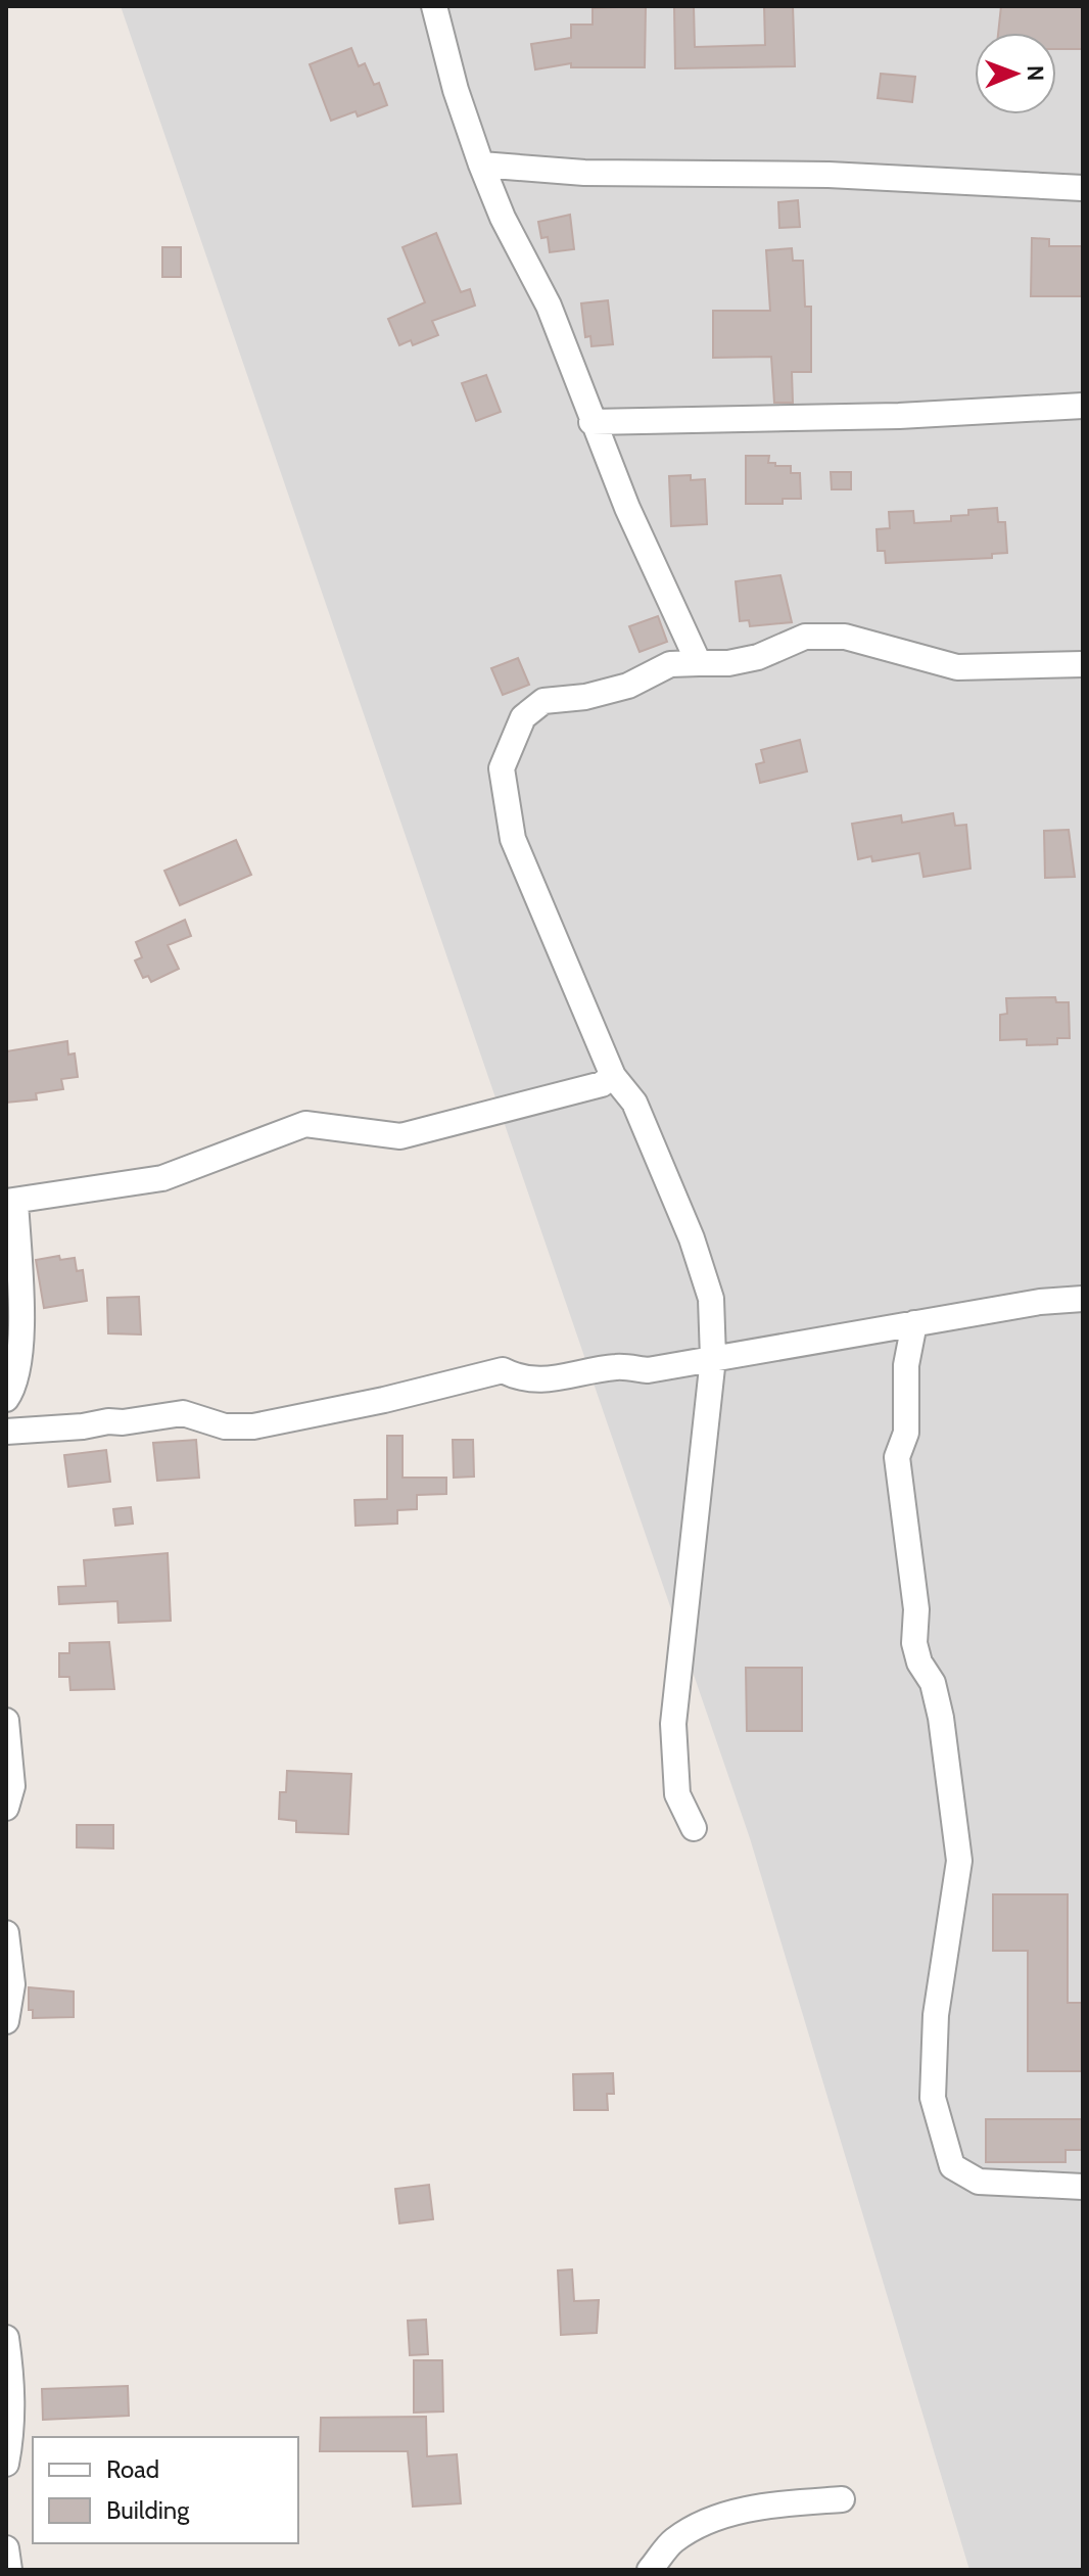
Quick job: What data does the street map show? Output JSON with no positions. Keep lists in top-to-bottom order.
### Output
{
  "legend": ["Road", "Building"],
  "north": "right"
}
